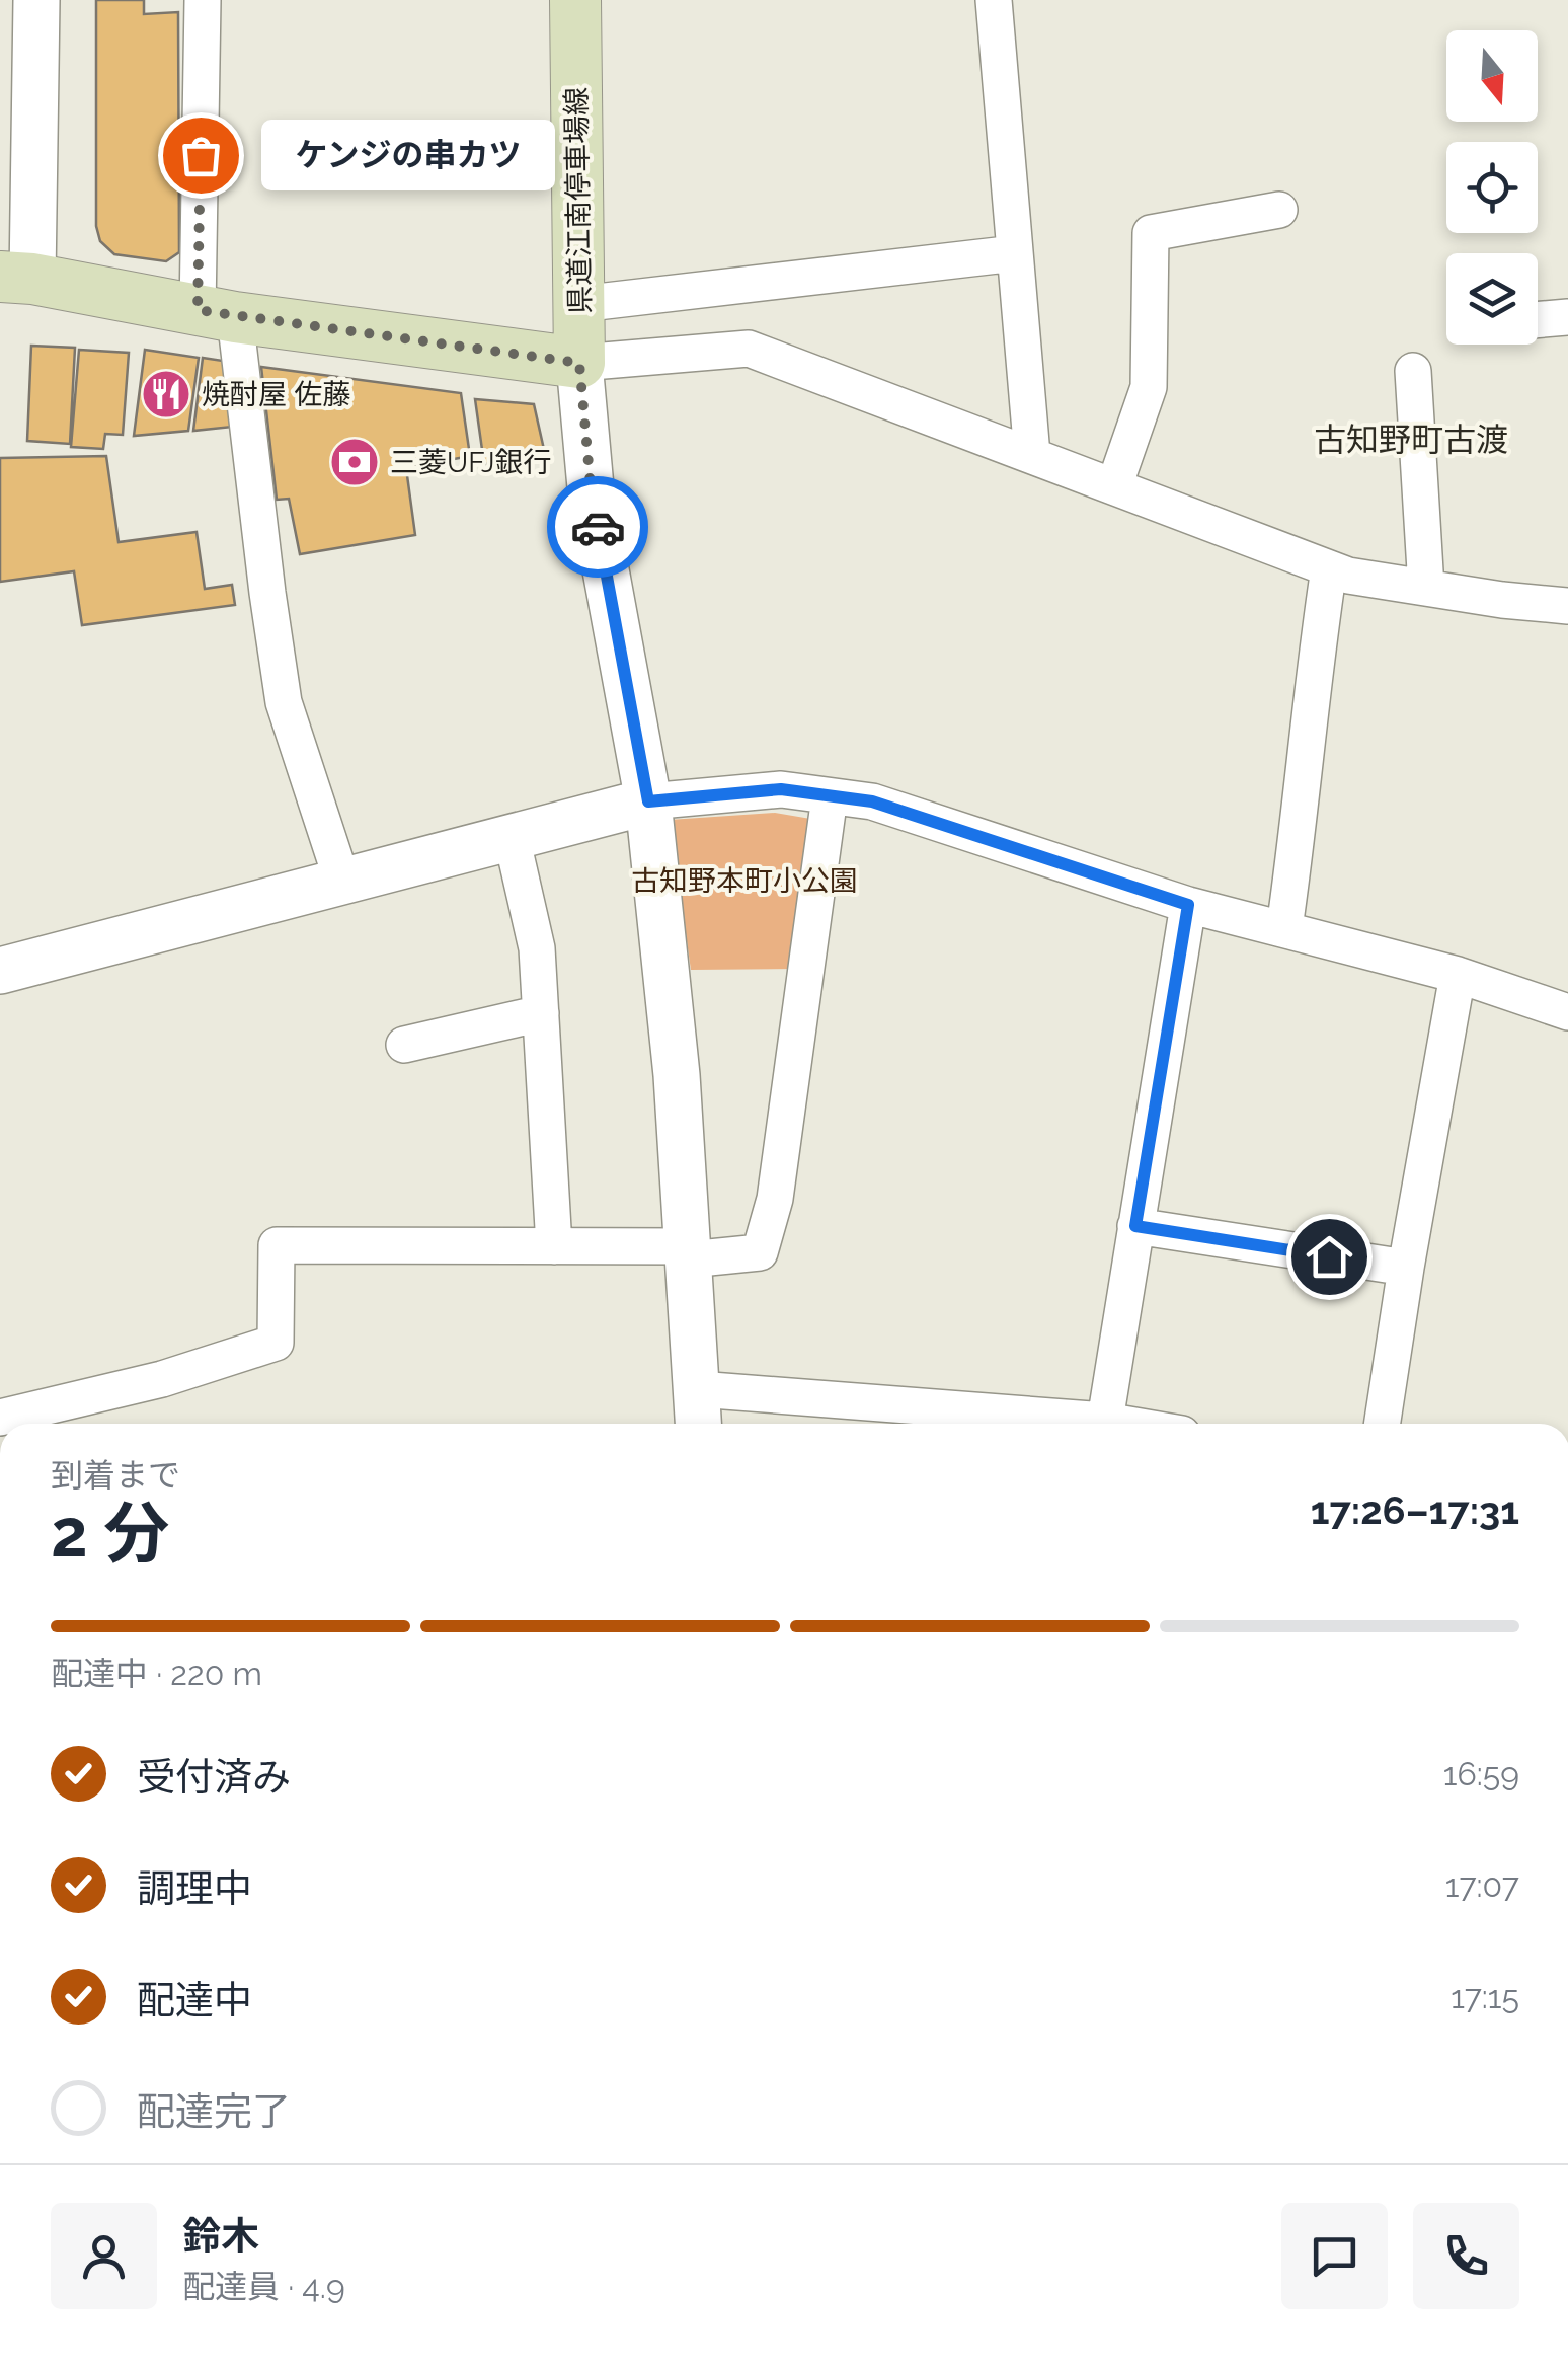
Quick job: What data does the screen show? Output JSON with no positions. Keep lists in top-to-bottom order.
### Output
{
  "streets": {
    "main road": ["県道江南停車場線"]
  },
  "districts": ["古知野町古渡"],
  "parks": ["古知野本町小公園"],
  "places": {
    "other": ["ケンジの串カツ"],
    "restaurant": ["焼酎屋 佐藤"],
    "bank": ["三菱UFJ銀行"]
  },
  "north": "bottom",
  "page": {
    "bubble": "ケンジの串カツ",
    "heading": ["2 分", "到着まで", "17:26–17:31"],
    "panel": ["鈴木", "配達員 · 4.9"],
    "bar": "配達中 · 220 m",
    "list": [
      ["受付済み", "16:59"],
      ["調理中", "17:07"],
      ["配達中", "17:15"],
      "配達完了"
    ]
  }
}
